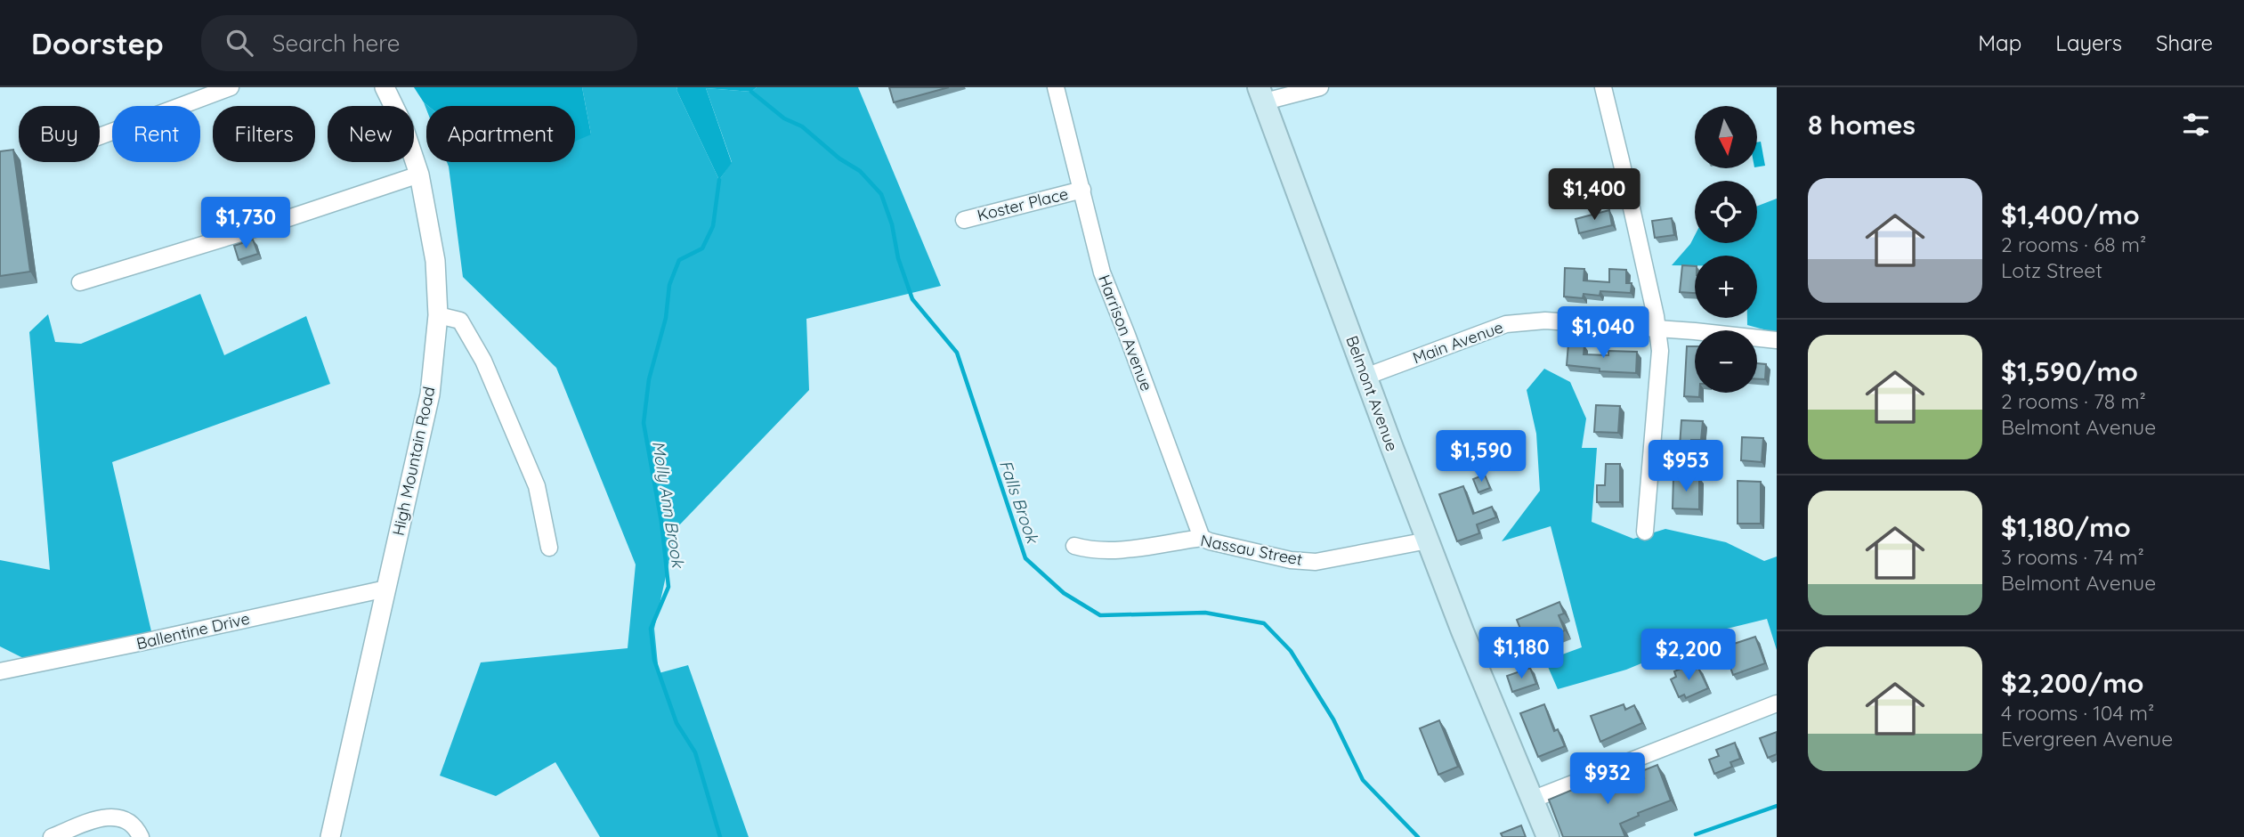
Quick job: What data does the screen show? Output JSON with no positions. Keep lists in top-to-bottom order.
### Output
{
  "streets": {
    "main road": ["Belmont Avenue"],
    "street": [
      "Koster Place",
      "Harrison Avenue",
      "Main Avenue",
      "High Mountain Road",
      "Nassau Street",
      "Ballentine Drive"
    ]
  },
  "crossings": [
    ["Koster Place", "Harrison Avenue"],
    ["Harrison Avenue", "Nassau Street"],
    ["Main Avenue", "Belmont Avenue"],
    ["Belmont Avenue", "Nassau Street"],
    ["High Mountain Road", "Ballentine Drive"]
  ],
  "water": ["Falls Brook", "Molly Ann Brook"],
  "north": "bottom",
  "page": {
    "header": "Doorstep",
    "search": "Search here",
    "nav": ["Map", "Layers", "Share"],
    "heading": "8 homes",
    "map_buttons": ["+", "−"],
    "chip": [
      "Buy",
      "Rent",
      "Filters",
      "New",
      "Apartment"
    ],
    "list": [
      {
        "name": "$1,400/mo",
        "note": "2 rooms · 68 m² · Lotz Street"
      },
      {
        "name": "$1,590/mo",
        "note": "2 rooms · 78 m² · Belmont Avenue"
      },
      {
        "name": "$1,180/mo",
        "note": "3 rooms · 74 m² · Belmont Avenue"
      },
      {
        "name": "$2,200/mo",
        "note": "4 rooms · 104 m² · Evergreen Avenue"
      }
    ],
    "price": [
      "$1,400",
      "$1,730",
      "$1,040",
      "$1,590",
      "$953",
      "$1,180",
      "$2,200",
      "$932"
    ]
  }
}
